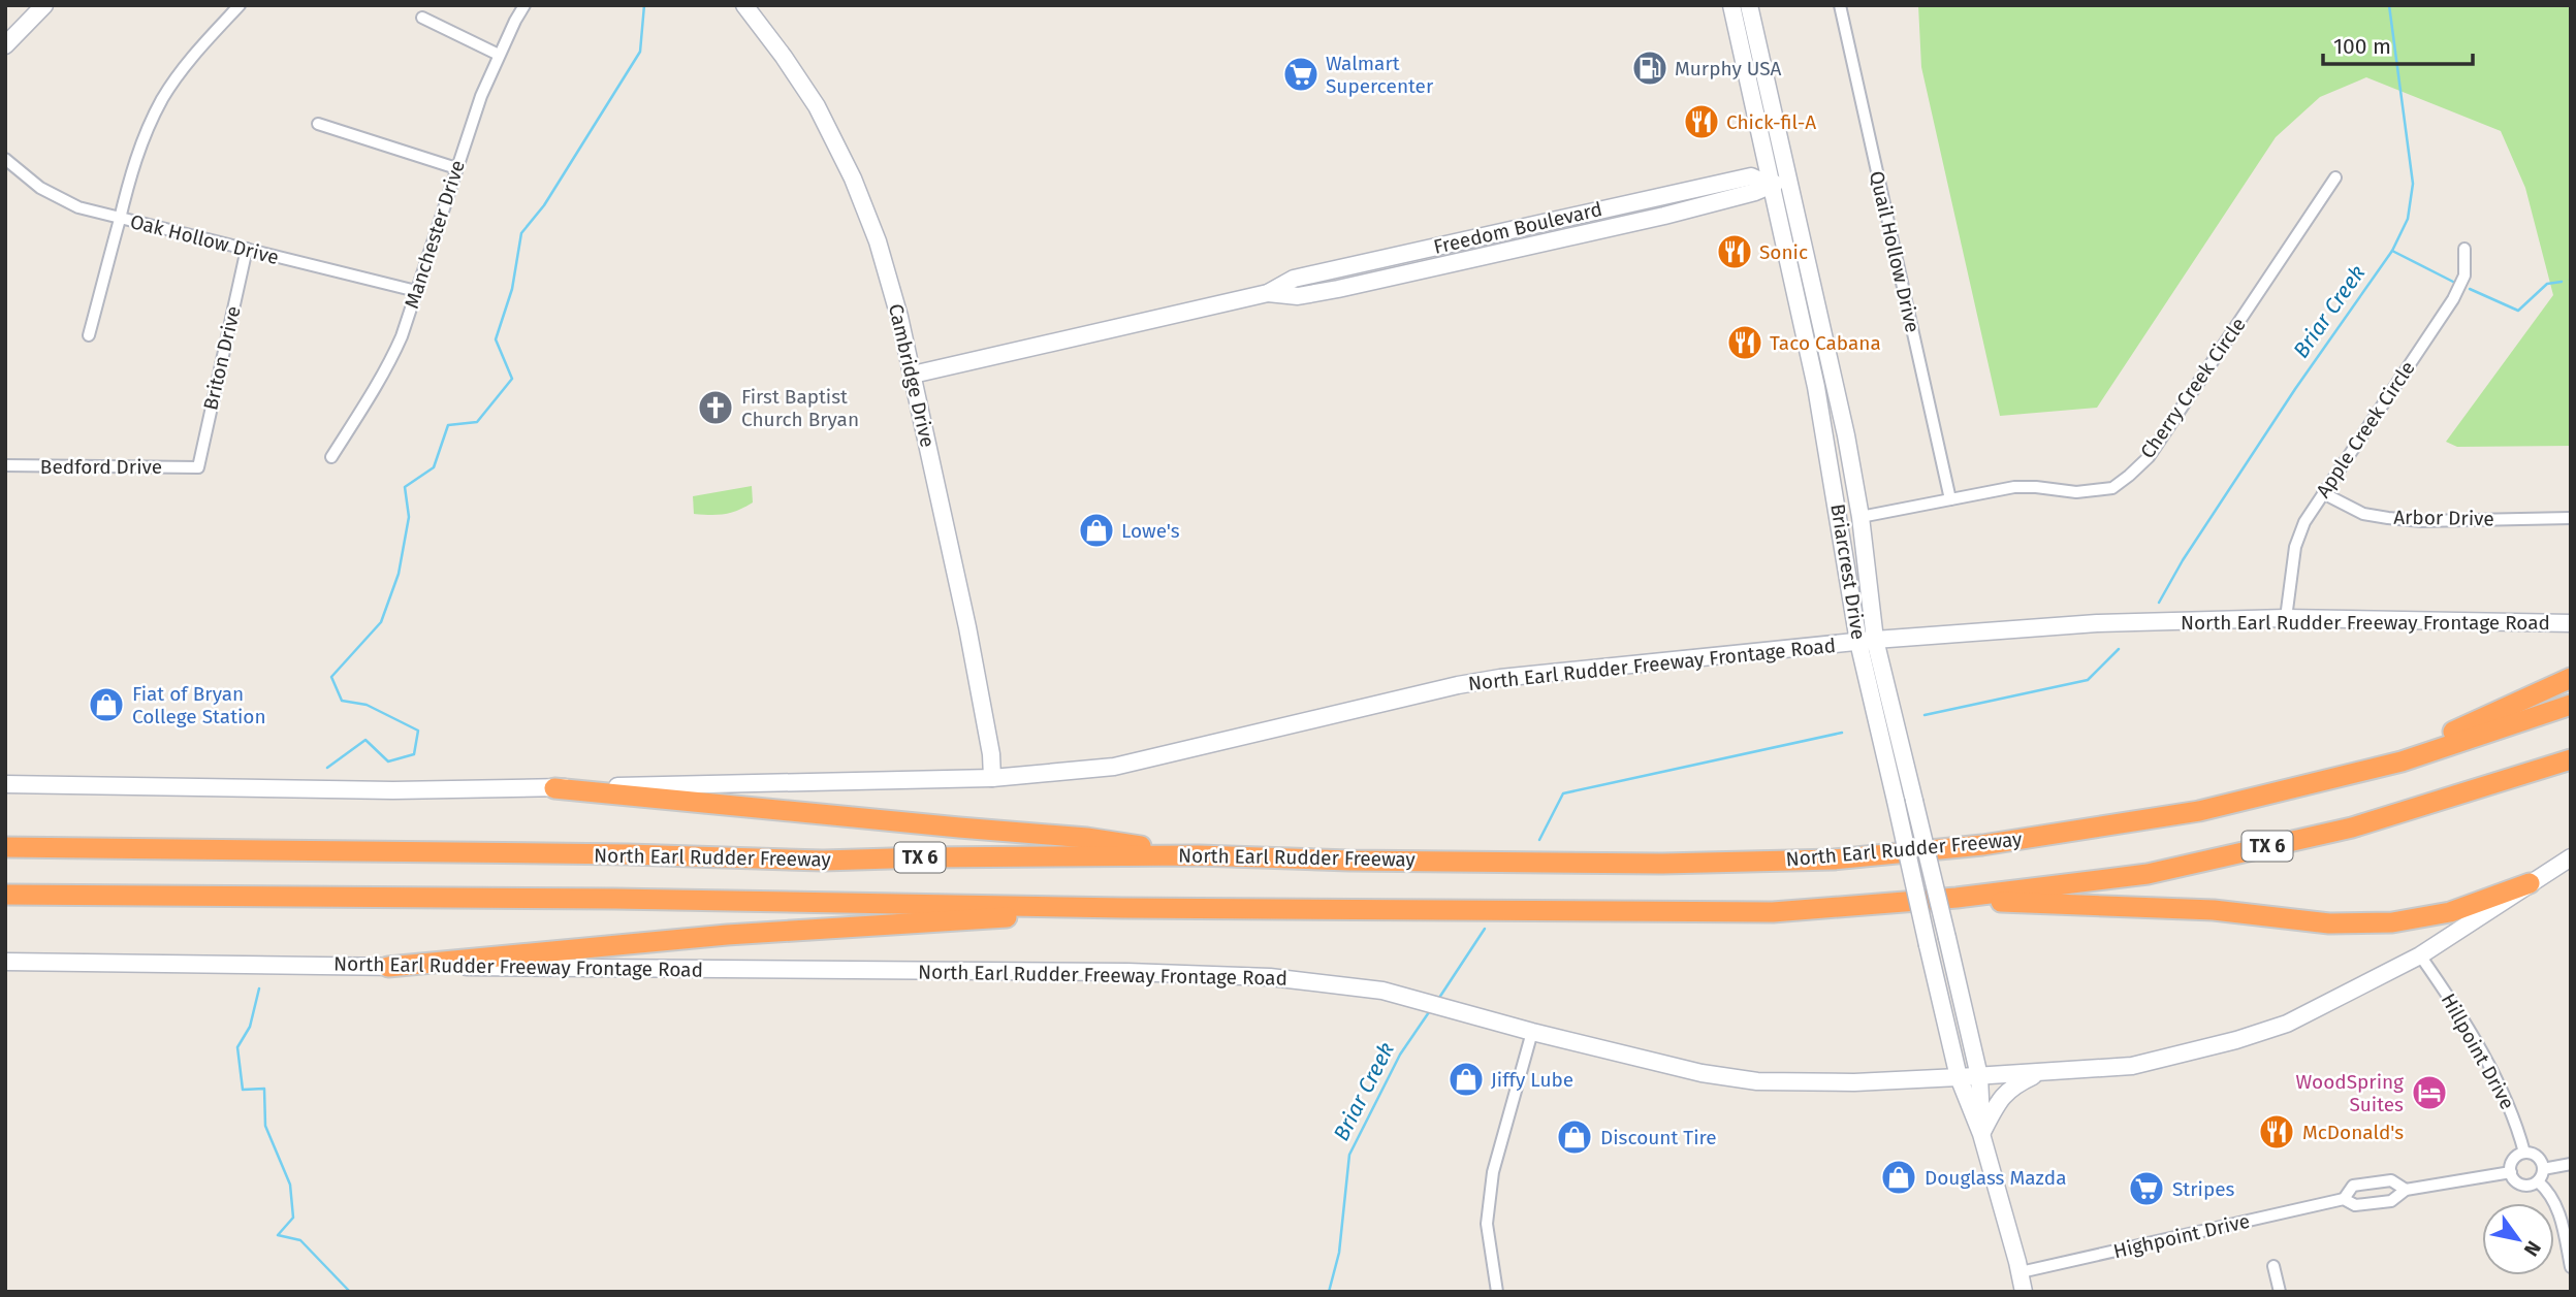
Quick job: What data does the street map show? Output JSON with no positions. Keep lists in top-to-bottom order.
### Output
{
  "streets": {
    "highway": ["TX 6", "North Earl Rudder Freeway"],
    "main road": [
      "Freedom Boulevard",
      "Cambridge Drive",
      "Briarcrest Drive",
      "North Earl Rudder Freeway Frontage Road"
    ],
    "street": [
      "Manchester Drive",
      "Oak Hollow Drive",
      "Quail Hollow Drive",
      "Briton Drive",
      "Cherry Creek Circle",
      "Apple Creek Circle",
      "Bedford Drive",
      "Arbor Drive",
      "Hillpoint Drive",
      "Highpoint Drive"
    ]
  },
  "crossings": [
    ["Freedom Boulevard", "Cambridge Drive"],
    ["Freedom Boulevard", "Briarcrest Drive"],
    ["Manchester Drive", "Oak Hollow Drive"],
    ["Oak Hollow Drive", "Briton Drive"],
    ["Quail Hollow Drive", "Cherry Creek Circle"],
    ["Briton Drive", "Bedford Drive"],
    ["Cambridge Drive", "North Earl Rudder Freeway Frontage Road"],
    ["Cherry Creek Circle", "Briarcrest Drive"],
    ["Apple Creek Circle", "Arbor Drive"],
    ["Apple Creek Circle", "North Earl Rudder Freeway Frontage Road"],
    ["Briarcrest Drive", "North Earl Rudder Freeway Frontage Road"],
    ["Briarcrest Drive", "Highpoint Drive"],
    ["North Earl Rudder Freeway Frontage Road", "Hillpoint Drive"],
    ["Hillpoint Drive", "Highpoint Drive"]
  ],
  "water": ["Briar Creek"],
  "places": {
    "fuel station": ["Murphy USA"],
    "supermarket": ["Walmart Supercenter", "Stripes"],
    "restaurant": [
      "Chick-fil-A",
      "Sonic",
      "Taco Cabana",
      "McDonald's"
    ],
    "church": ["First Baptist Church Bryan"],
    "shop": [
      "Lowe's",
      "Fiat of Bryan College Station",
      "Jiffy Lube",
      "Discount Tire",
      "Douglass Mazda"
    ],
    "hotel": ["WoodSpring Suites"]
  },
  "scale_bar": "100 m",
  "north": "bottom right"
}
